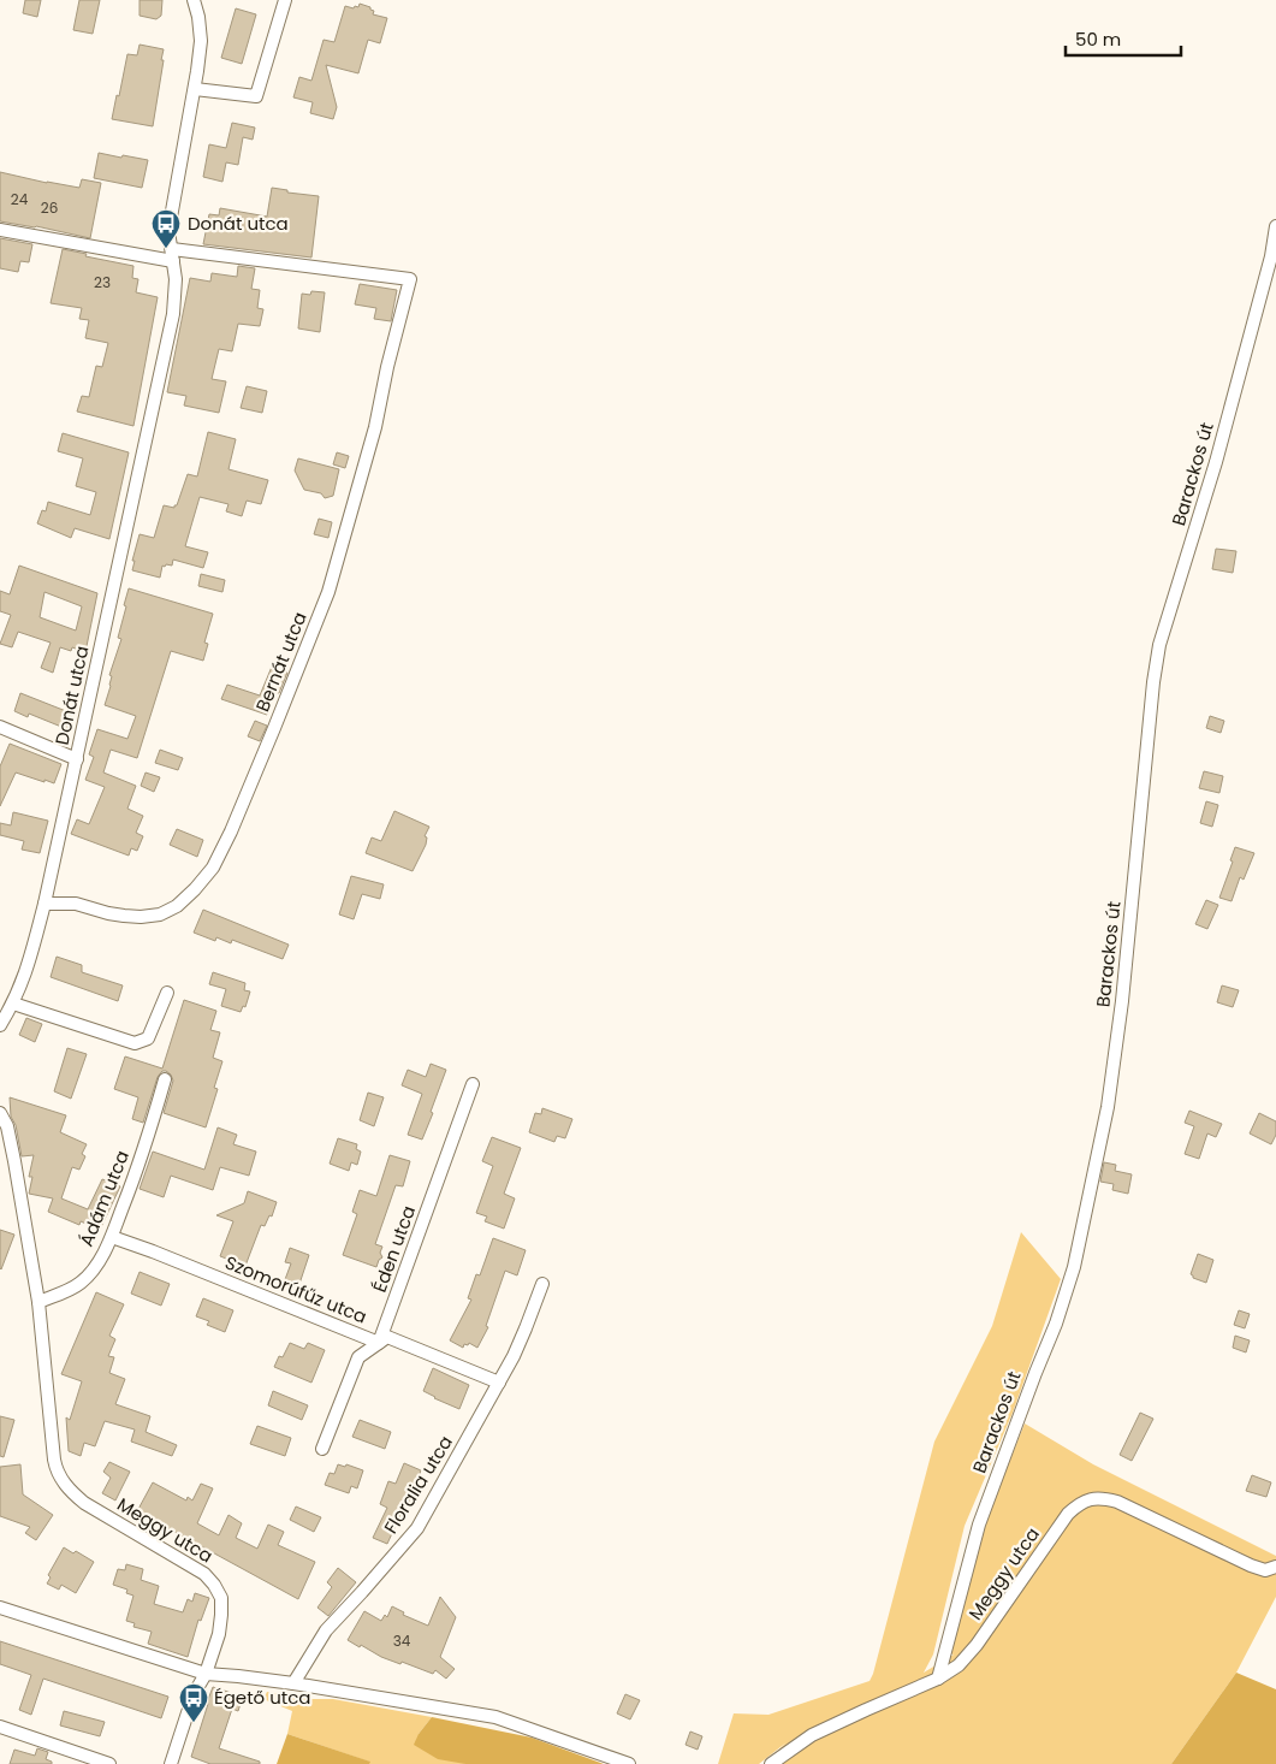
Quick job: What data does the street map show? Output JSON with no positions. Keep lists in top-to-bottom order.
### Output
{
  "streets": {
    "street": [
      "Barackos út",
      "Bernát utca",
      "Donát utca",
      "Ádám utca",
      "Éden utca",
      "Szomorúfűz utca",
      "Floralia utca",
      "Meggy utca"
    ]
  },
  "crossings": [
    ["Barackos út", "Meggy utca"],
    ["Bernát utca", "Donát utca"],
    ["Ádám utca", "Szomorúfűz utca"],
    ["Ádám utca", "Meggy utca"],
    ["Éden utca", "Szomorúfűz utca"],
    ["Szomorúfűz utca", "Floralia utca"]
  ],
  "places": {
    "bus stop": ["Donát utca", "Égető utca"]
  },
  "house_numbers": [
    "24",
    "26",
    "23",
    "34"
  ],
  "scale_bar": "50 m"
}
